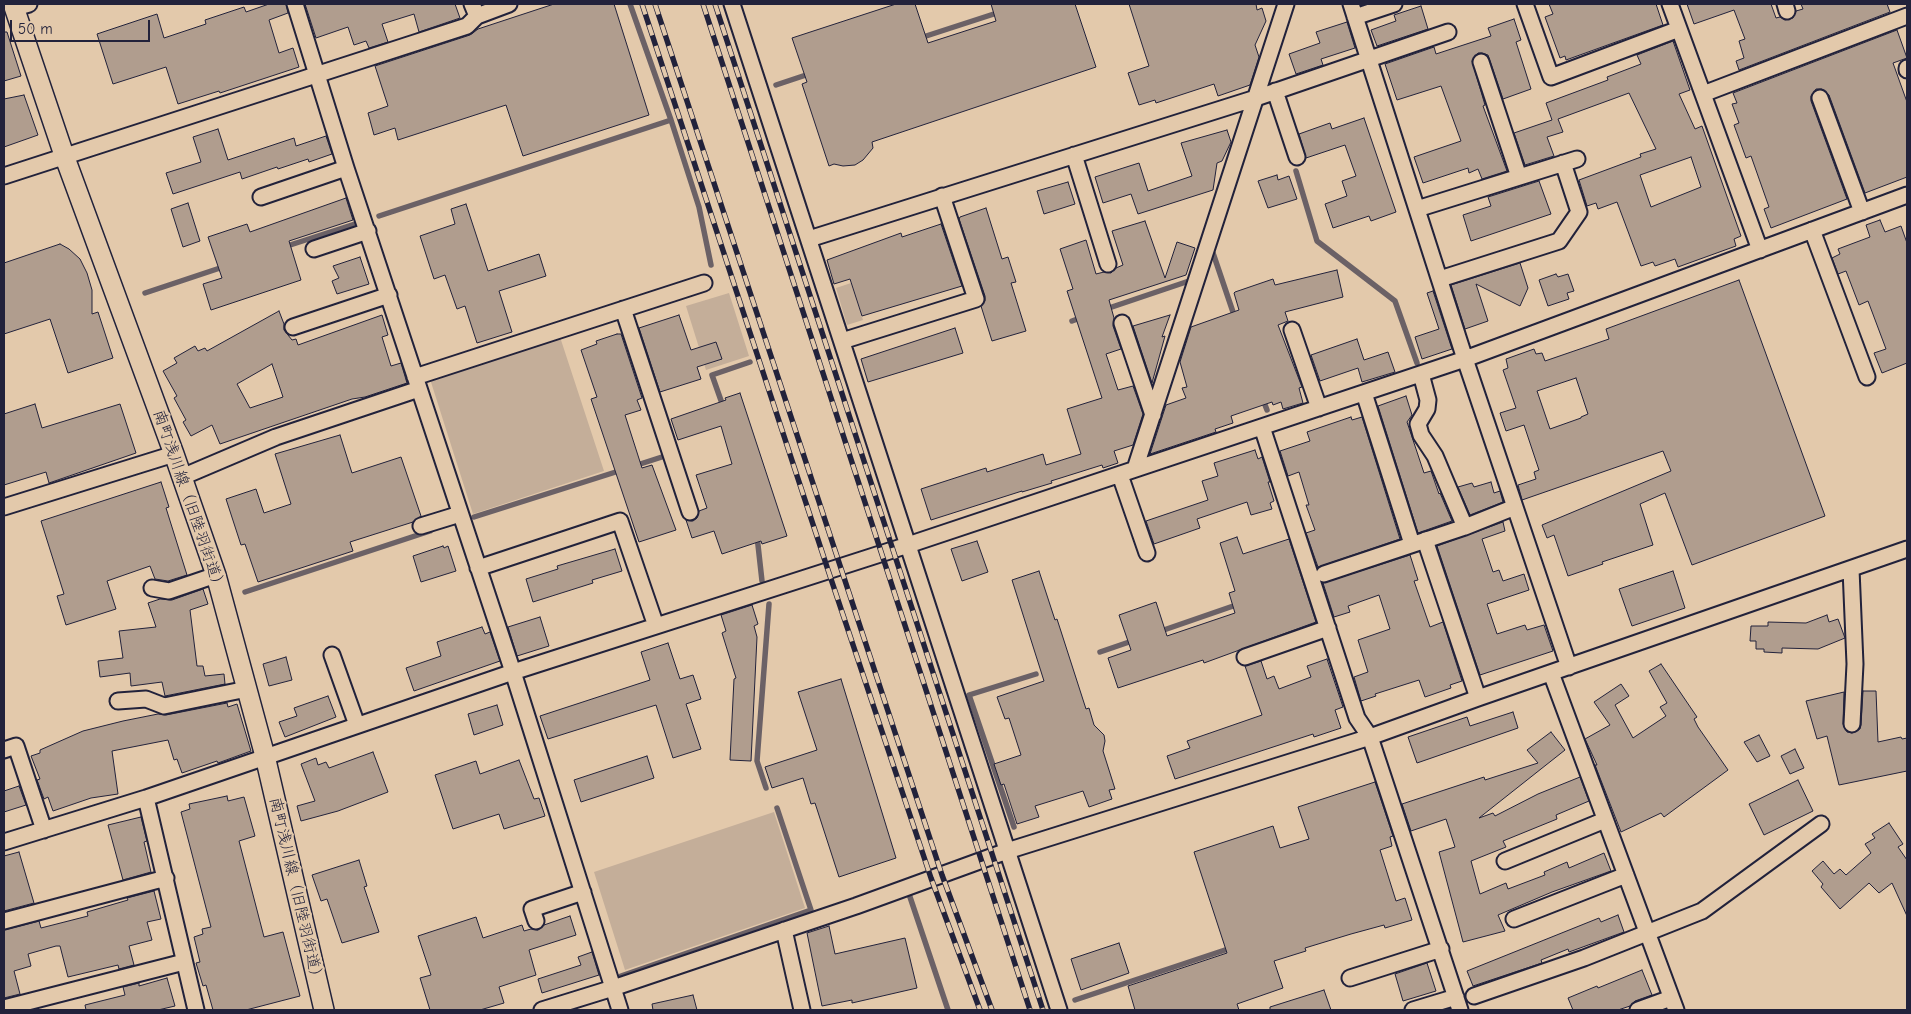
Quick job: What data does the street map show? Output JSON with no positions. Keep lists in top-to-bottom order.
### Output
{
  "streets": {
    "street": ["南町浅川線（旧陸羽街道）"]
  },
  "scale_bar": "50 m"
}
